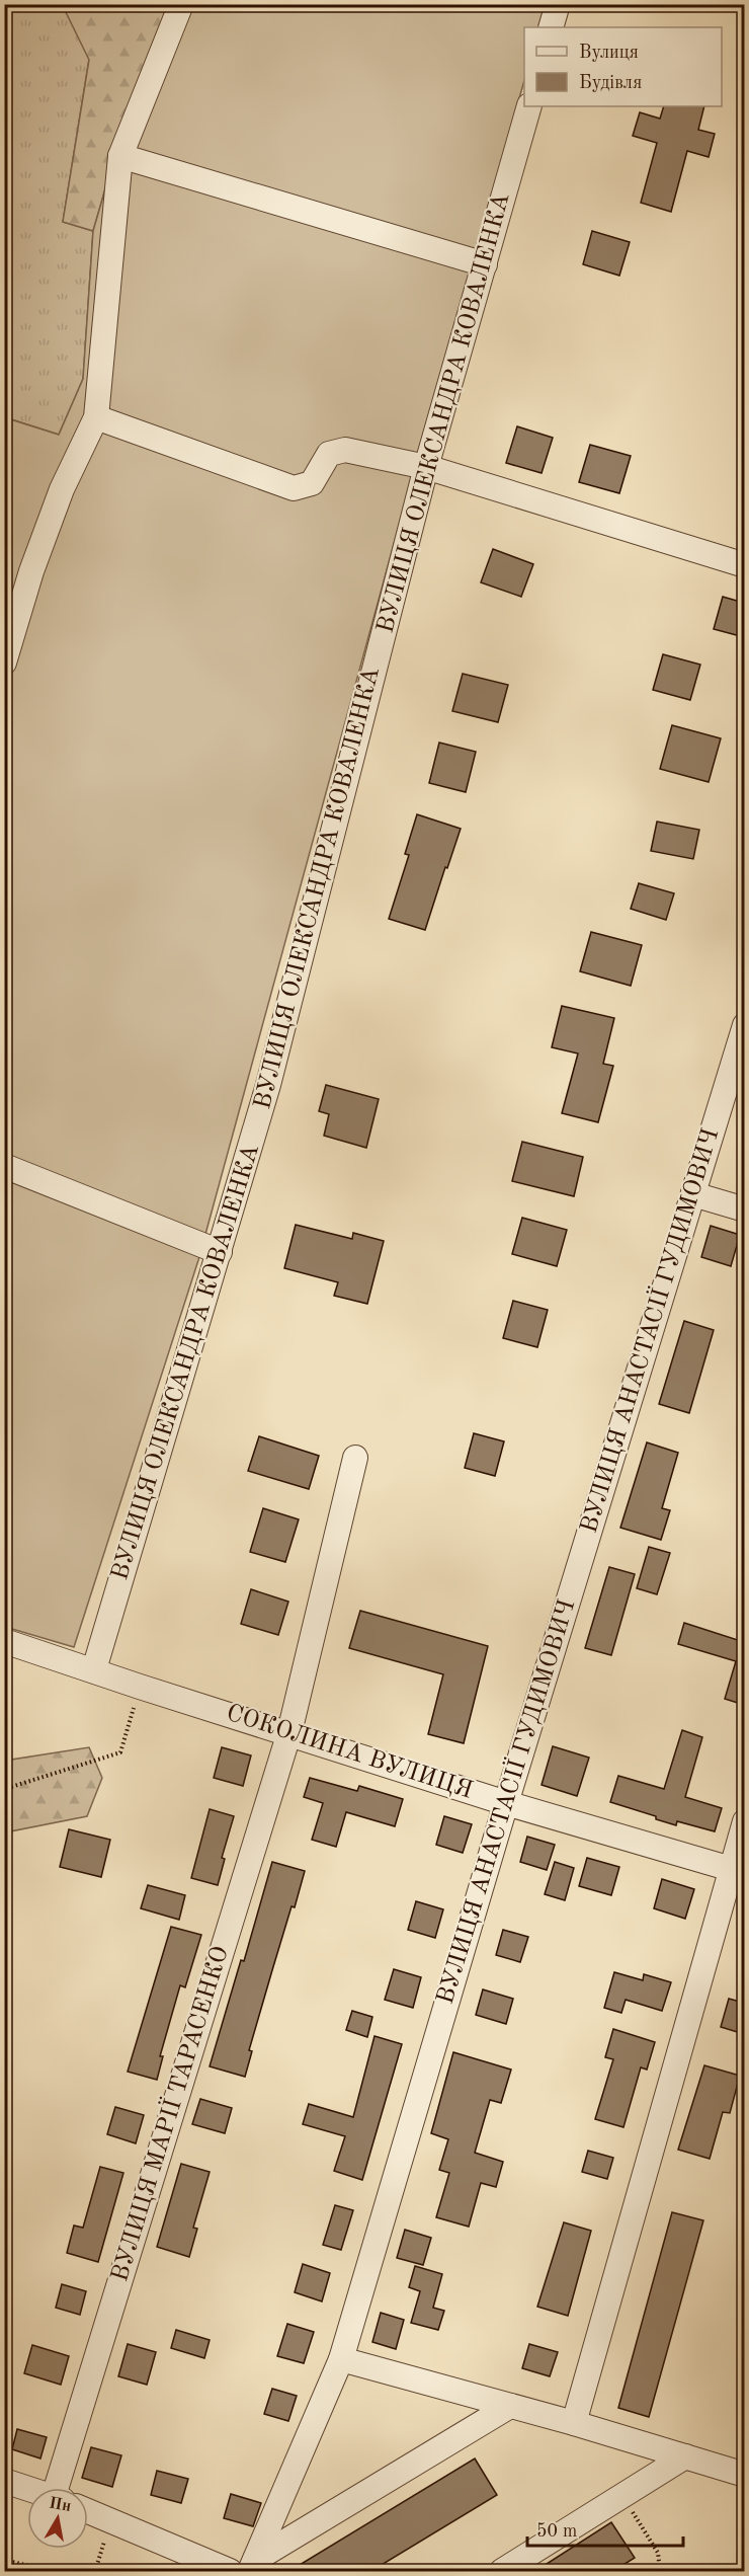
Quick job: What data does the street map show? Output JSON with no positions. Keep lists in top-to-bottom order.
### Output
{
  "streets": {
    "street": [
      "ВУЛИЦЯ ОЛЕКСАНДРА КОВАЛЕНКА",
      "ВУЛИЦЯ АНАСТАСІЇ ГУДИМОВИЧ",
      "СОКОЛИНА ВУЛИЦЯ",
      "ВУЛИЦЯ МАРІЇ ТАРАСЕНКО"
    ]
  },
  "crossings": [
    ["ВУЛИЦЯ ОЛЕКСАНДРА КОВАЛЕНКА", "СОКОЛИНА ВУЛИЦЯ"],
    ["ВУЛИЦЯ АНАСТАСІЇ ГУДИМОВИЧ", "СОКОЛИНА ВУЛИЦЯ"],
    ["СОКОЛИНА ВУЛИЦЯ", "ВУЛИЦЯ МАРІЇ ТАРАСЕНКО"]
  ],
  "legend": ["Вулиця", "Будівля"],
  "scale_bar": "50 m",
  "north": "top"
}
